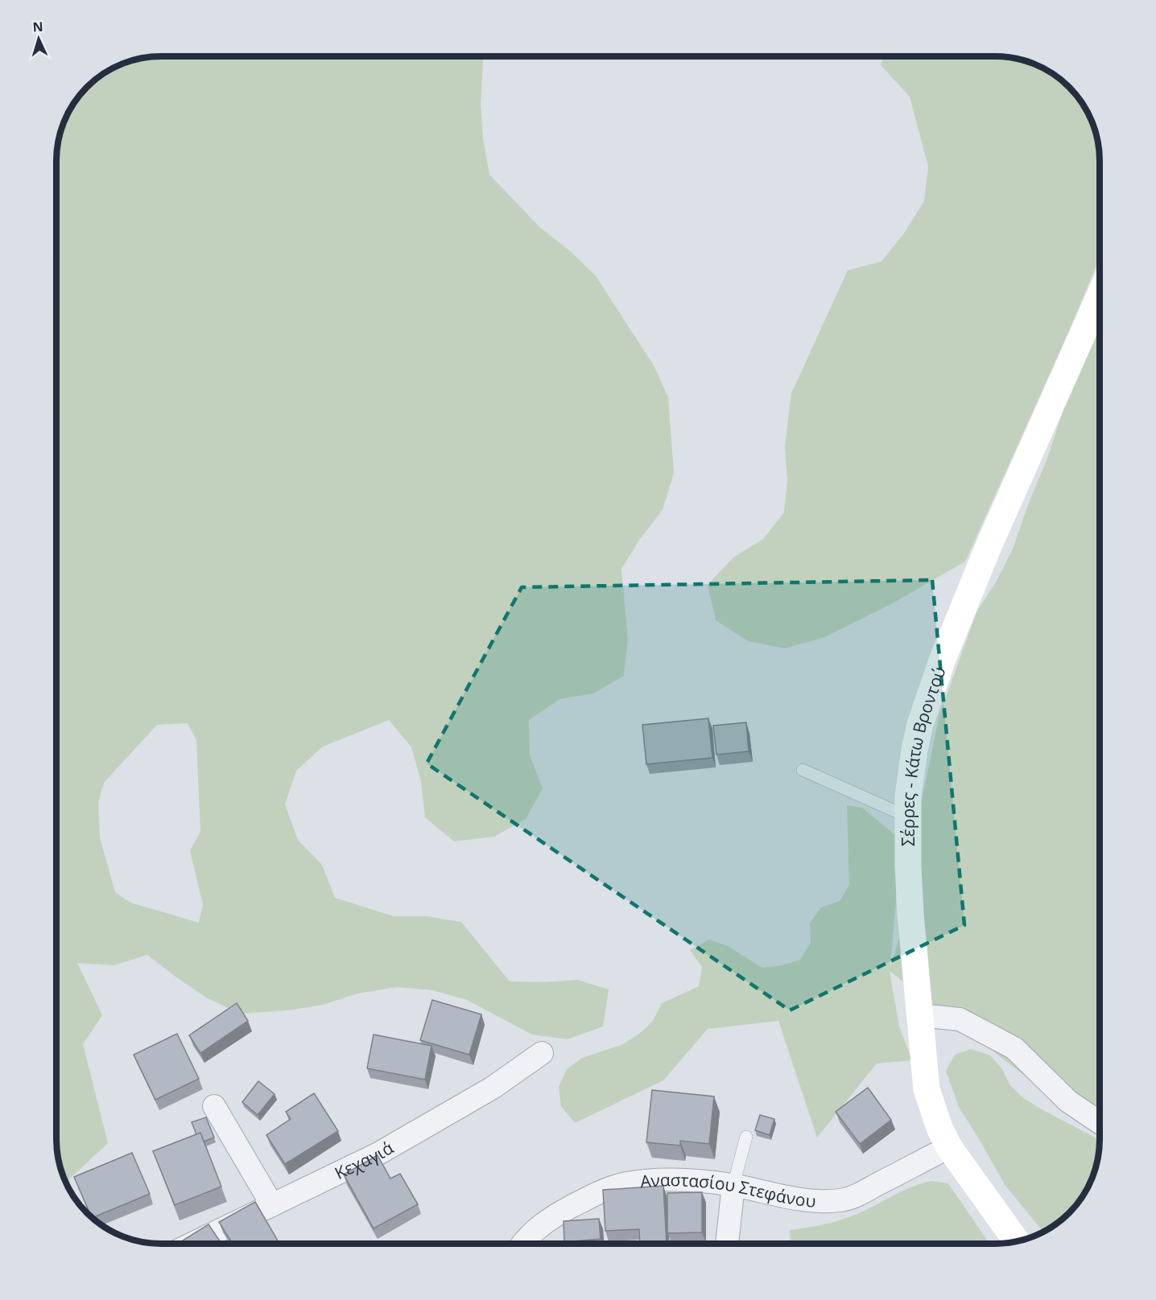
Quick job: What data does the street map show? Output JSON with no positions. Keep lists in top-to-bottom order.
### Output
{
  "streets": {
    "street": ["Σέρρες - Κάτω Βροντού", "Κεχαγιά", "Αναστασίου Στεφάνου"]
  },
  "crossings": [
    ["Σέρρες - Κάτω Βροντού", "Αναστασίου Στεφάνου"]
  ],
  "north": "top"
}
